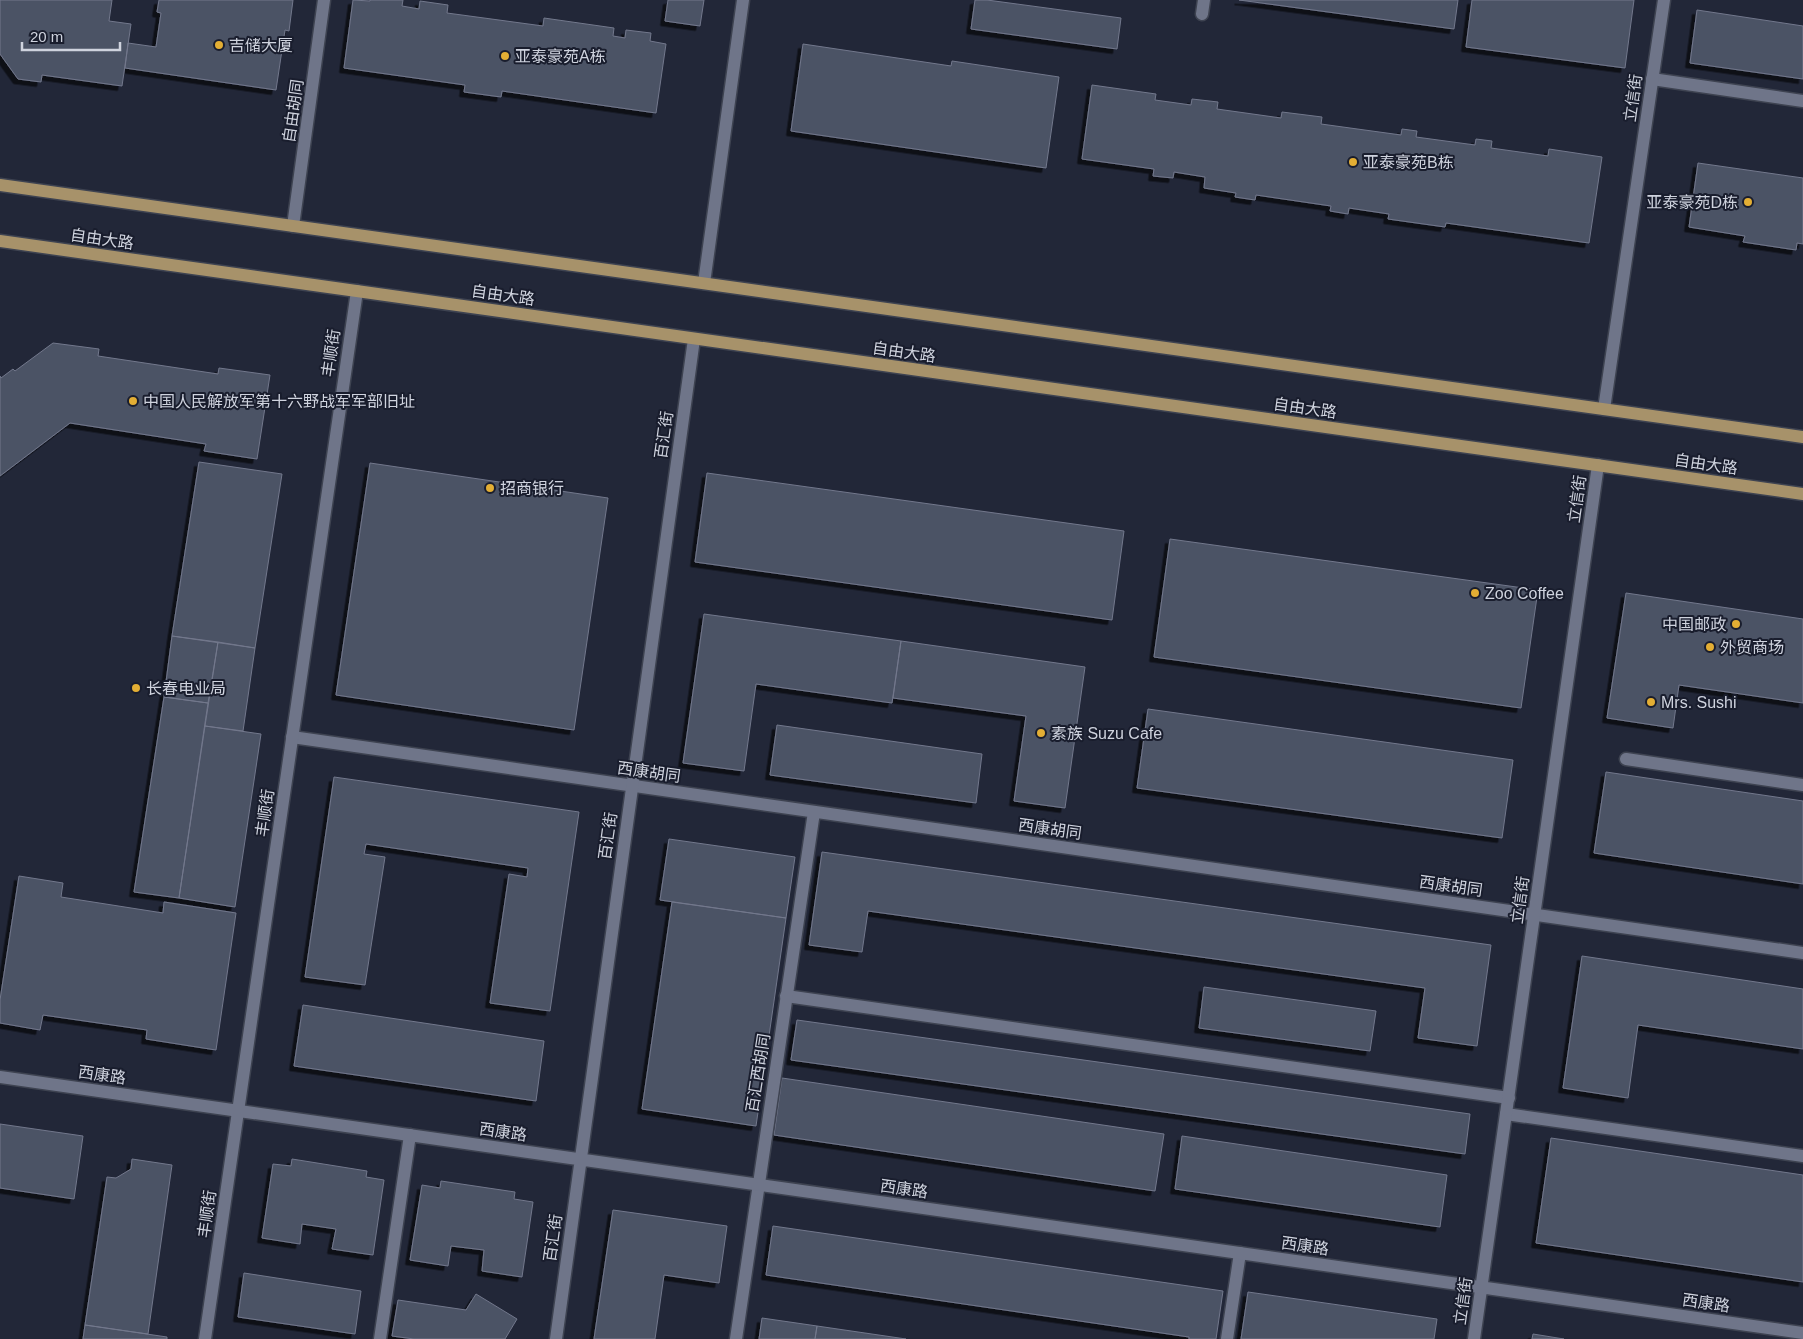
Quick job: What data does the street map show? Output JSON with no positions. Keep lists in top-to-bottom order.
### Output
{
  "streets": {
    "main road": ["自由大路"],
    "street": [
      "立信街",
      "自由胡同",
      "丰顺街",
      "百汇街",
      "西康胡同",
      "百汇西胡同",
      "西康路"
    ]
  },
  "crossings": [
    ["立信街", "自由大路"],
    ["立信街", "西康胡同"],
    ["立信街", "西康路"],
    ["自由大路", "丰顺街"],
    ["自由大路", "百汇街"],
    ["丰顺街", "西康胡同"],
    ["丰顺街", "西康路"],
    ["百汇街", "西康胡同"],
    ["百汇街", "西康路"],
    ["西康胡同", "百汇西胡同"],
    ["百汇西胡同", "西康路"]
  ],
  "places": [
    "吉储大厦",
    "亚泰豪苑A栋",
    "亚泰豪苑B栋",
    "亚泰豪苑D栋",
    "中国人民解放军第十六野战军军部旧址",
    "招商银行",
    "Zoo Coffee",
    "中国邮政",
    "外贸商场",
    "长春电业局",
    "Mrs. Sushi",
    "素族 Suzu Cafe"
  ],
  "scale_bar": "20 m"
}
